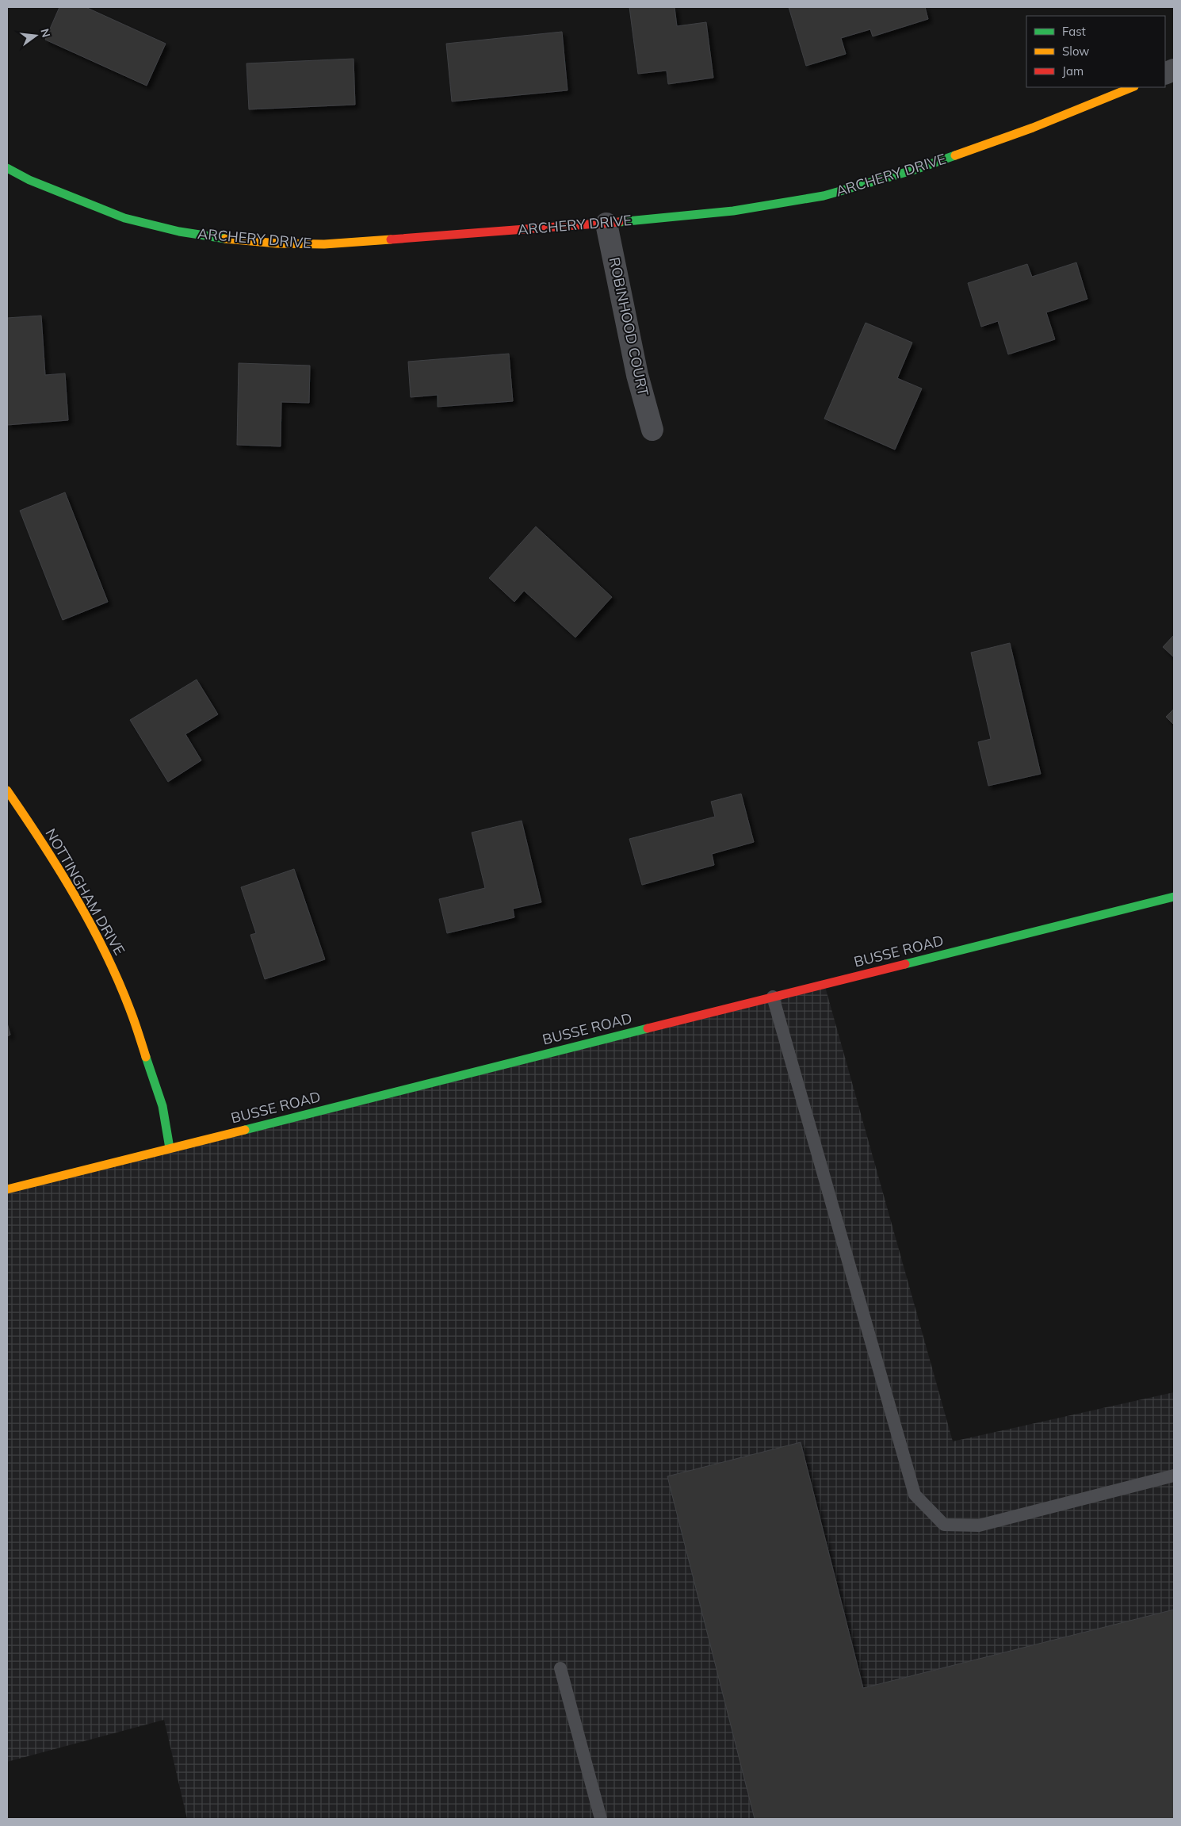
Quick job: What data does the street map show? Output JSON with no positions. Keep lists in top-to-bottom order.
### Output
{
  "streets": {
    "street": [
      "ARCHERY DRIVE",
      "ROBINHOOD COURT",
      "NOTTINGHAM DRIVE",
      "BUSSE ROAD"
    ]
  },
  "crossings": [
    ["ARCHERY DRIVE", "ROBINHOOD COURT"],
    ["NOTTINGHAM DRIVE", "BUSSE ROAD"]
  ],
  "legend": ["Fast", "Slow", "Jam"],
  "north": "right"
}
